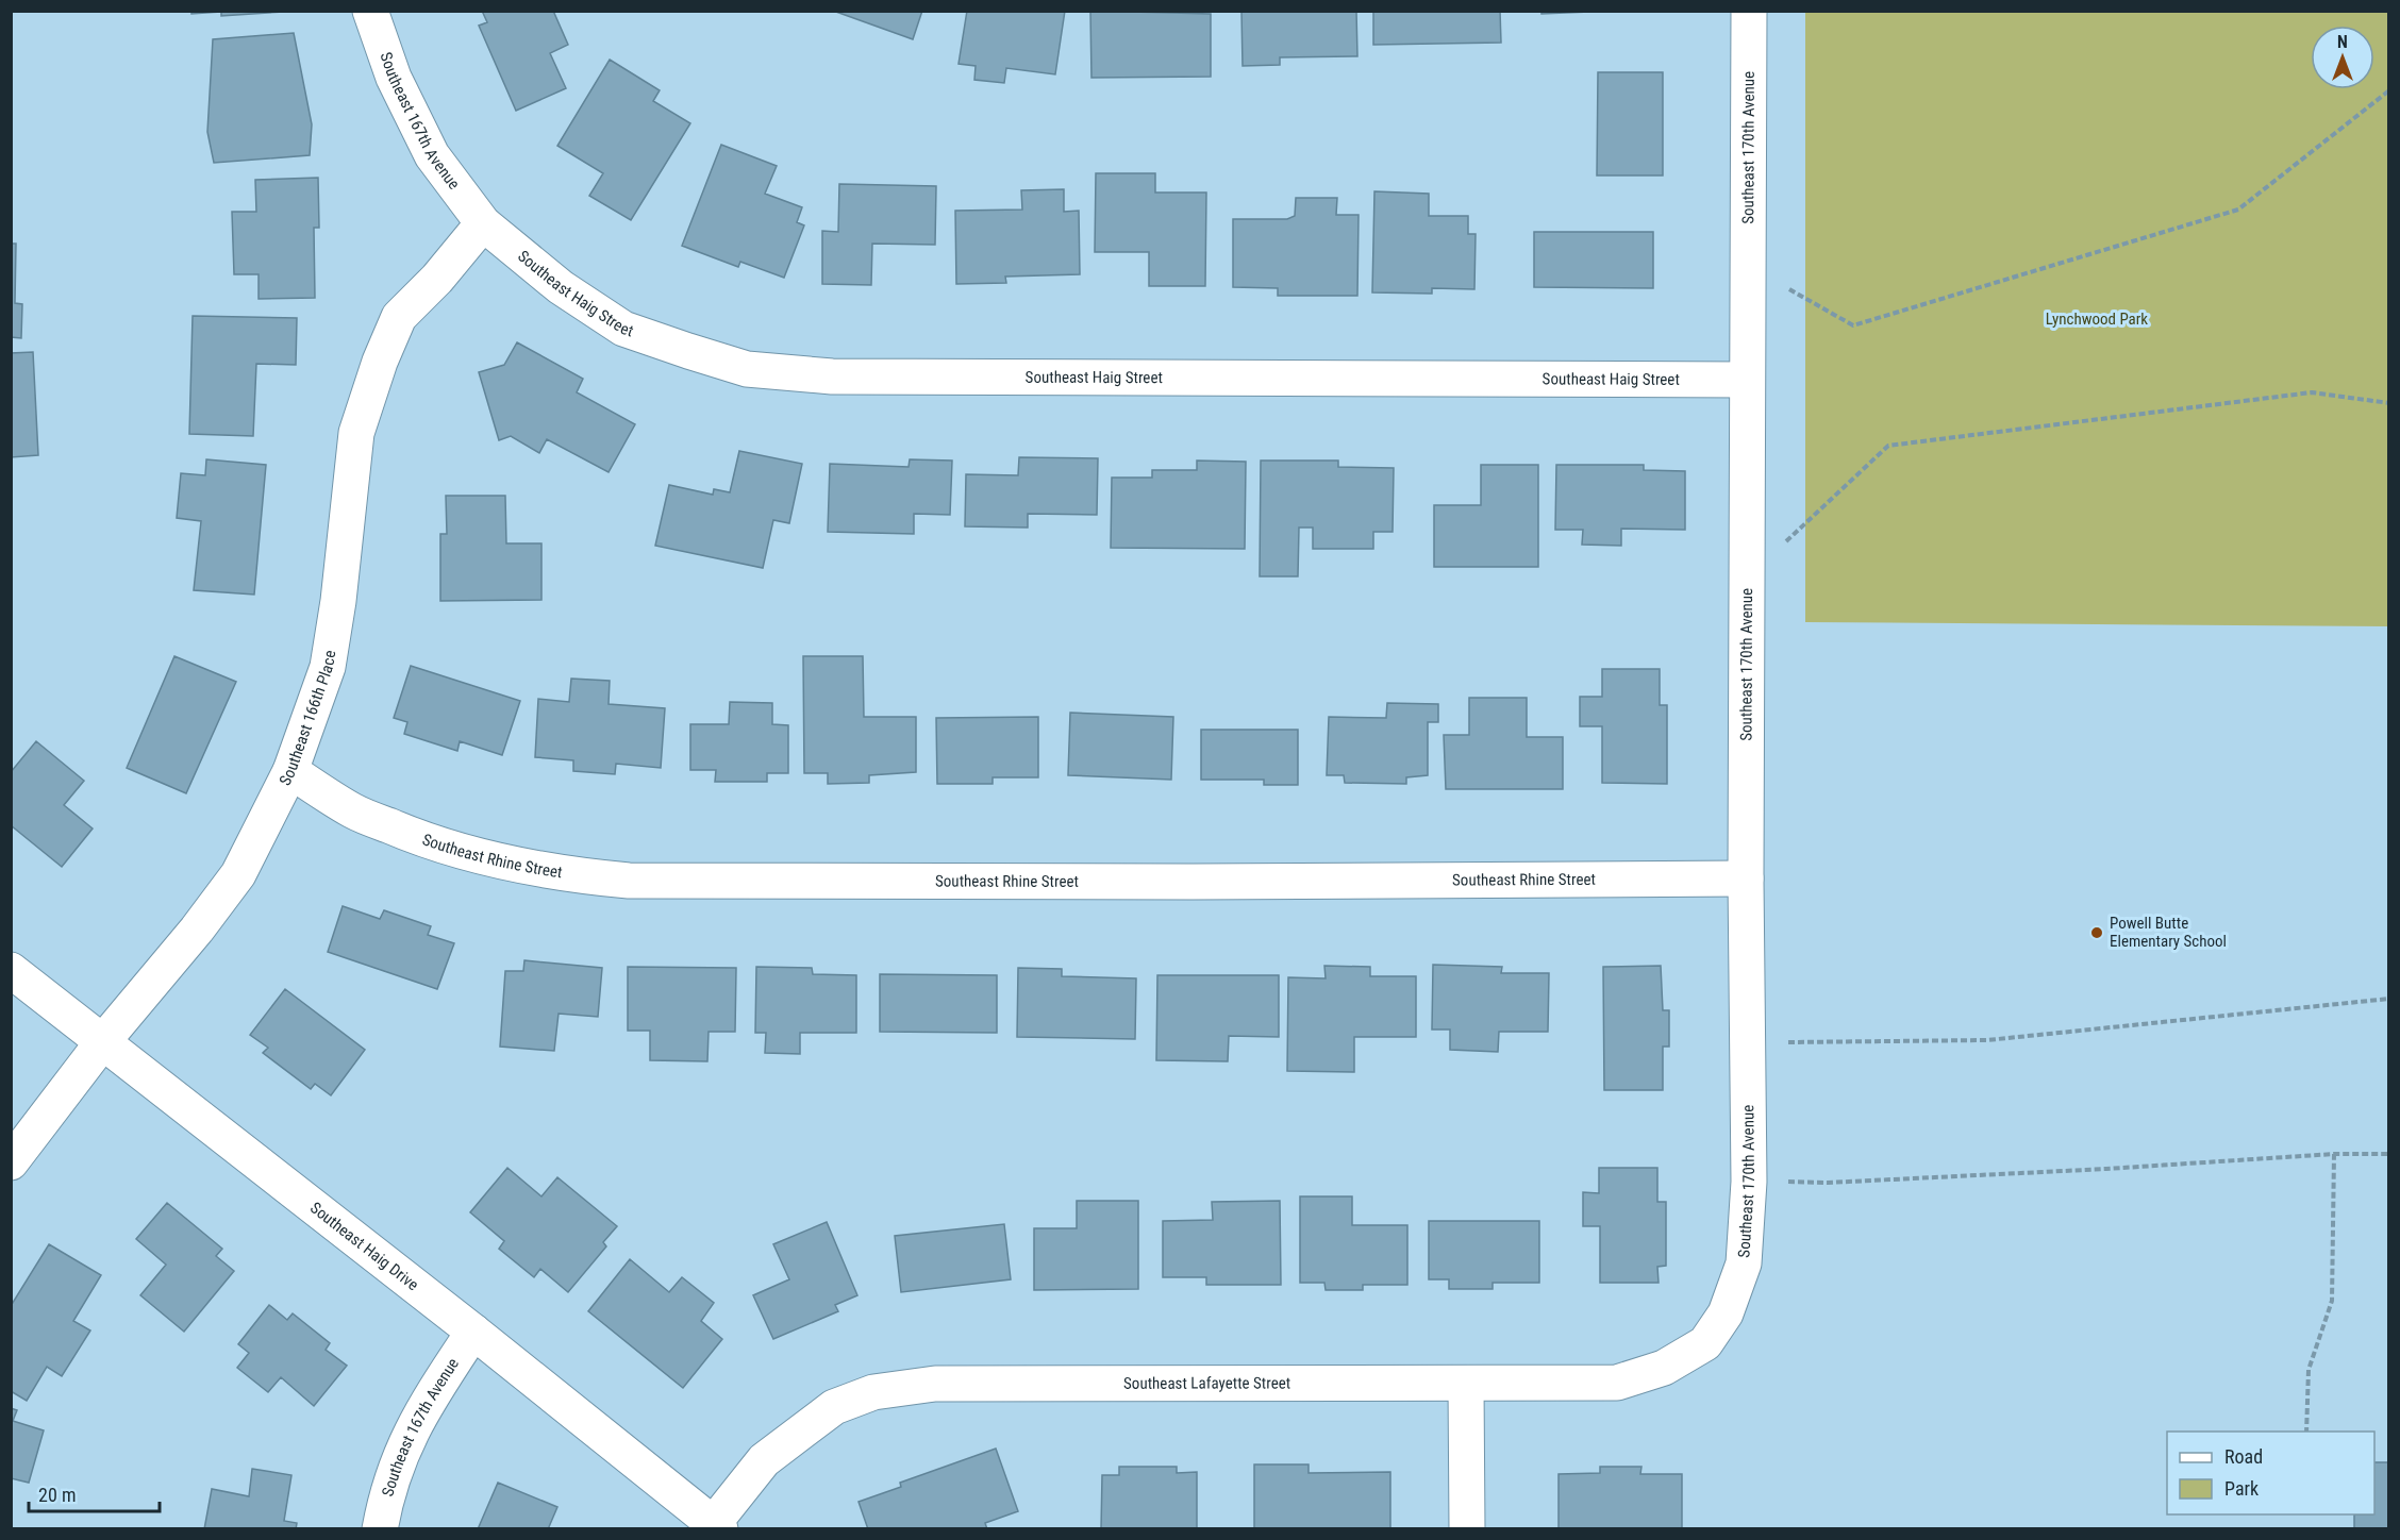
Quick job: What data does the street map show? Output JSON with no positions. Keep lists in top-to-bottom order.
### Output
{
  "streets": {
    "street": [
      "Southeast 167th Avenue",
      "Southeast 170th Avenue",
      "Southeast Haig Street",
      "Southeast 166th Place",
      "Southeast Rhine Street",
      "Southeast Haig Drive",
      "Southeast Lafayette Street"
    ]
  },
  "crossings": [
    ["Southeast 167th Avenue", "Southeast Haig Street"],
    ["Southeast 167th Avenue", "Southeast 166th Place"],
    ["Southeast 167th Avenue", "Southeast Haig Drive"],
    ["Southeast 170th Avenue", "Southeast Haig Street"],
    ["Southeast 170th Avenue", "Southeast Rhine Street"],
    ["Southeast 170th Avenue", "Southeast Lafayette Street"],
    ["Southeast Haig Street", "Southeast 166th Place"],
    ["Southeast 166th Place", "Southeast Rhine Street"],
    ["Southeast 166th Place", "Southeast Haig Drive"],
    ["Southeast Haig Drive", "Southeast Lafayette Street"]
  ],
  "parks": ["Lynchwood Park"],
  "places": ["Powell Butte Elementary School"],
  "legend": ["Road", "Park"],
  "scale_bar": "20 m",
  "north": "top"
}
